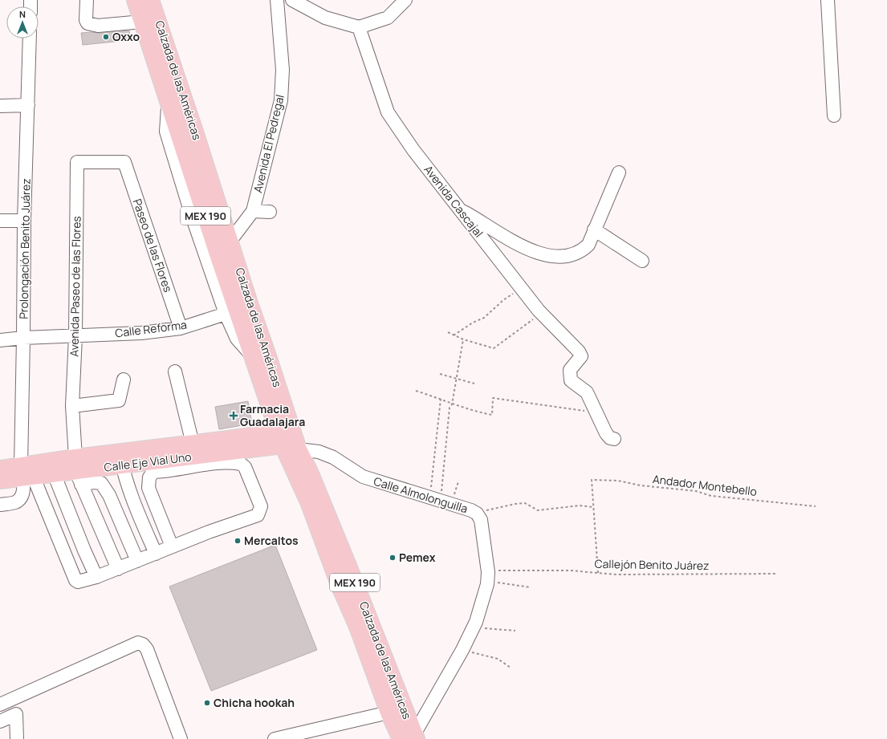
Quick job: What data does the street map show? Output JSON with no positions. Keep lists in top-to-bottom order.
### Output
{
  "streets": {
    "main road": ["Calzada de las Américas", "MEX 190", "Calle Eje Vial Uno"],
    "street": [
      "Avenida El Pedregal",
      "Avenida Cascajal",
      "Paseo de las Flores",
      "Prolongación Benito Juárez",
      "Avenida Paseo de las Flores",
      "Calle Reforma",
      "Calle Almolonguilla"
    ],
    "path": ["Andador Montebello", "Callejón Benito Juárez"]
  },
  "crossings": [
    ["Calzada de las Américas", "Avenida El Pedregal"],
    ["Calzada de las Américas", "Calle Eje Vial Uno"],
    ["Calzada de las Américas", "Calle Almolonguilla"],
    ["Paseo de las Flores", "Avenida Paseo de las Flores"],
    ["Paseo de las Flores", "Calle Reforma"],
    ["Prolongación Benito Juárez", "Calle Reforma"],
    ["Prolongación Benito Juárez", "Calle Eje Vial Uno"],
    ["Avenida Paseo de las Flores", "Calle Reforma"],
    ["Avenida Paseo de las Flores", "Calle Eje Vial Uno"],
    ["Calle Eje Vial Uno", "Calle Almolonguilla"],
    ["Calle Almolonguilla", "Callejón Benito Juárez"]
  ],
  "places": {
    "other": [
      "Oxxo",
      "Mercaltos",
      "Pemex",
      "Chicha hookah"
    ],
    "health": ["Farmacia Guadalajara"]
  },
  "north": "top"
}
